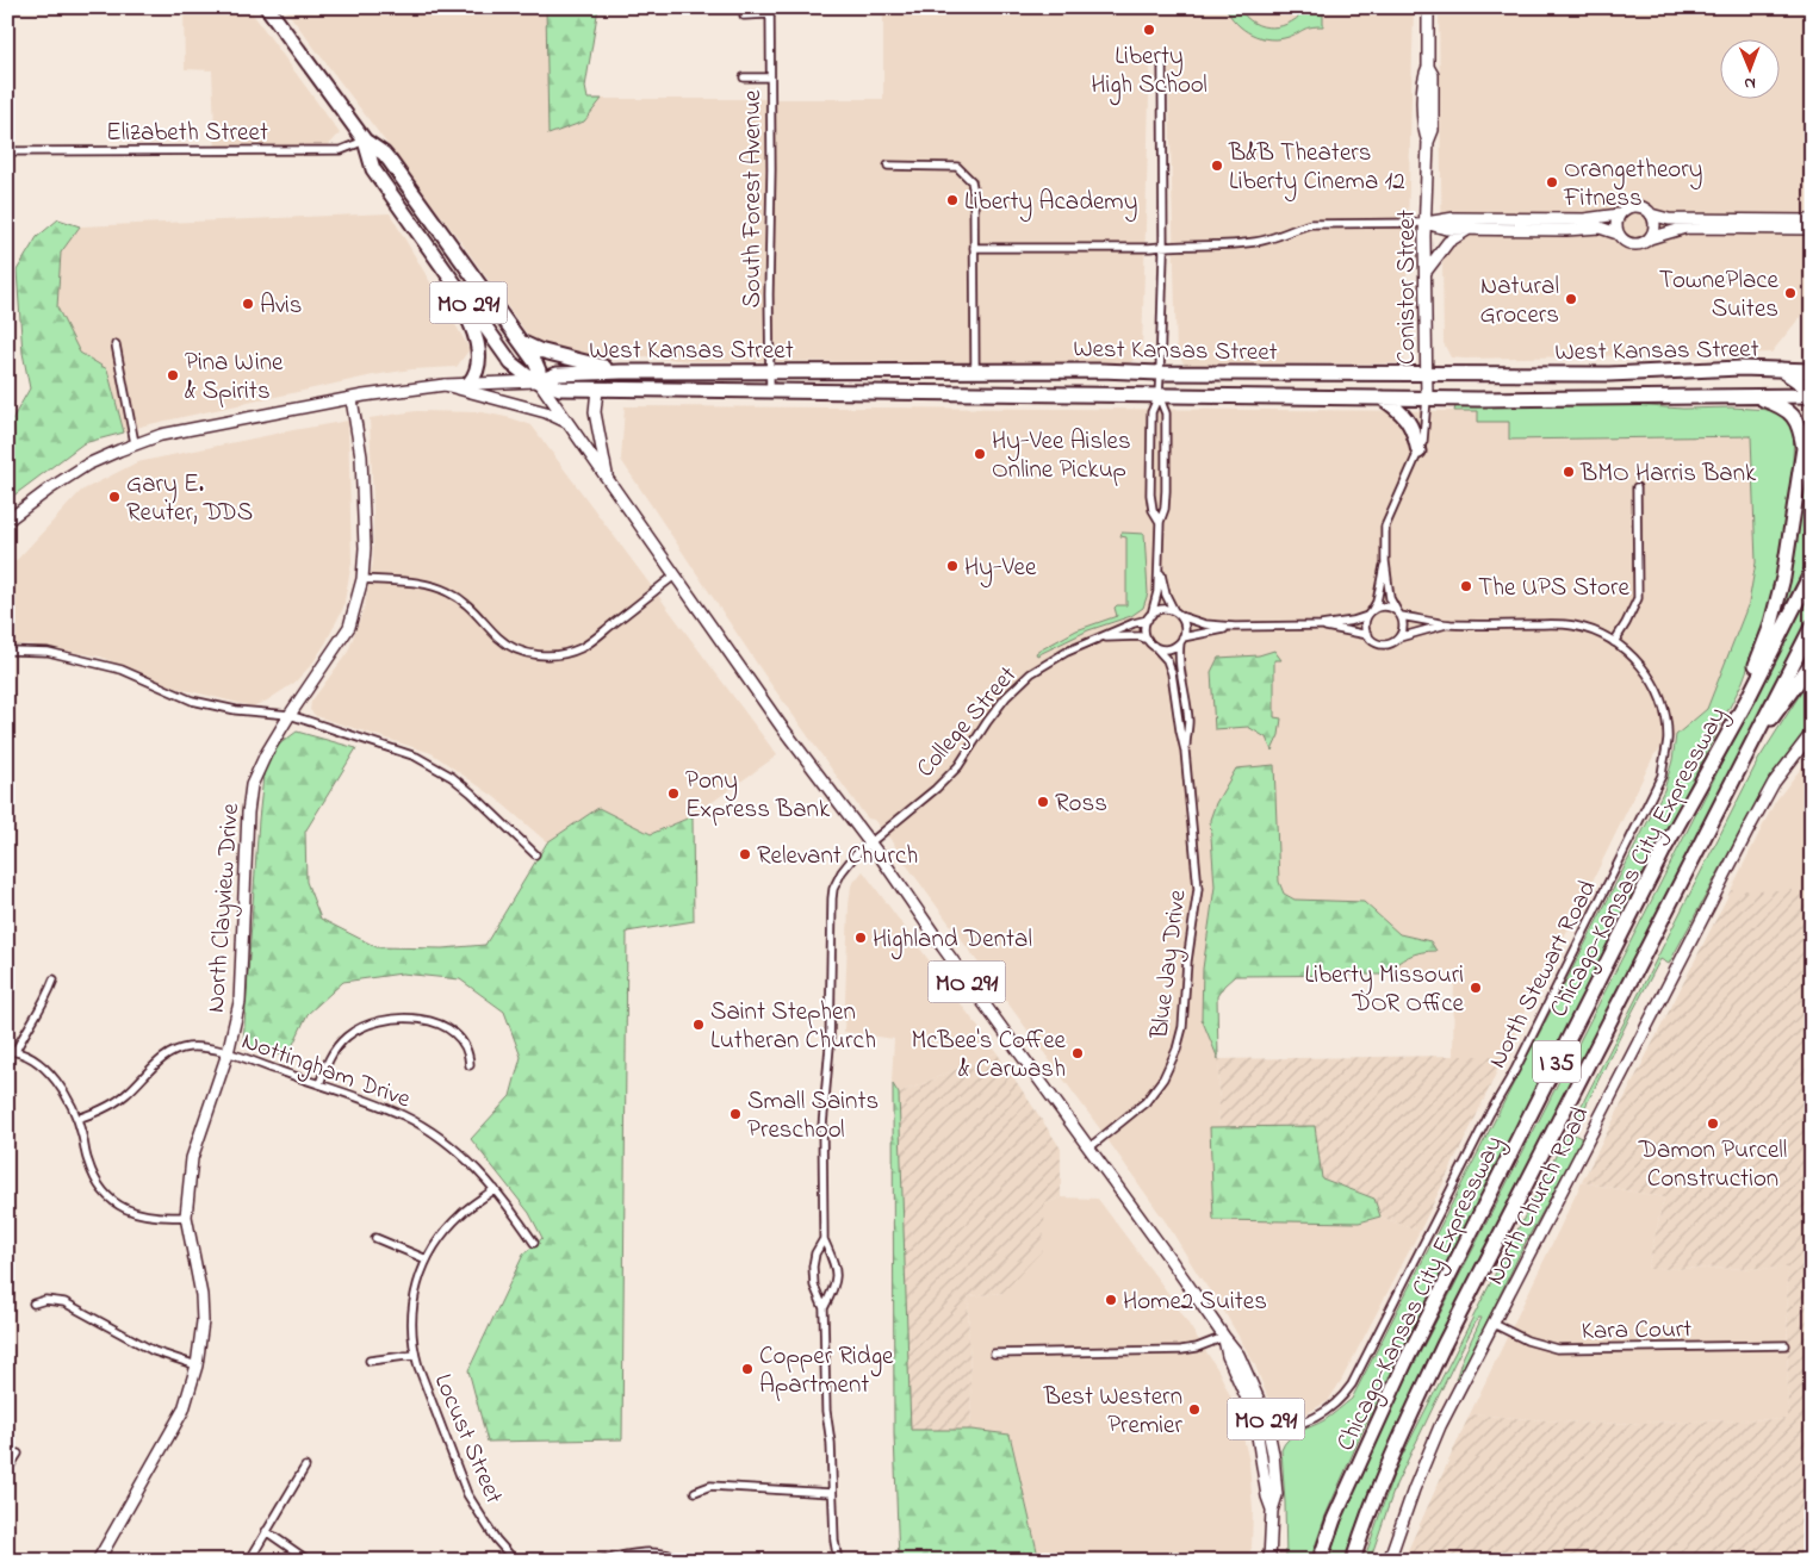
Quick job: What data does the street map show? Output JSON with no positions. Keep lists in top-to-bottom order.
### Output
{
  "streets": {
    "highway": [
      "MO 291",
      "West Kansas Street",
      "Chicago-Kansas City Expressway",
      "I 35"
    ],
    "main road": ["Conistor Street", "North Clayview Drive", "North Church Road"],
    "street": [
      "Elizabeth Street",
      "South Forest Avenue",
      "College Street",
      "Blue Jay Drive",
      "North Stewart Road",
      "Nottingham Drive",
      "Kara Court",
      "Locust Street"
    ]
  },
  "crossings": [
    ["Elizabeth Street", "MO 291"],
    ["South Forest Avenue", "West Kansas Street"],
    ["Conistor Street", "West Kansas Street"],
    ["MO 291", "West Kansas Street"],
    ["MO 291", "College Street"],
    ["MO 291", "Blue Jay Drive"],
    ["MO 291", "North Stewart Road"],
    ["West Kansas Street", "North Clayview Drive"],
    ["College Street", "Blue Jay Drive"],
    ["North Clayview Drive", "Nottingham Drive"],
    ["Nottingham Drive", "Locust Street"],
    ["North Church Road", "Kara Court"]
  ],
  "places": [
    "Liberty High School",
    "B&B Theaters Liberty Cinema 12",
    "Orangetheory Fitness",
    "Liberty Academy",
    "TownePlace Suites",
    "Natural Grocers",
    "Avis",
    "Pina Wine & Spirits",
    "Hy-Vee Aisles Online Pickup",
    "BMO Harris Bank",
    "Gary E. Reuter, DDS",
    "Hy-Vee",
    "The UPS Store",
    "Pony Express Bank",
    "Ross",
    "Relevant Church",
    "Highland Dental",
    "Liberty Missouri DOR Office",
    "Saint Stephen Lutheran Church",
    "McBee's Coffee & Carwash",
    "Small Saints Preschool",
    "Damon Purcell Construction",
    "Home2 Suites",
    "Copper Ridge Apartment",
    "Best Western Premier"
  ],
  "north": "bottom"
}
